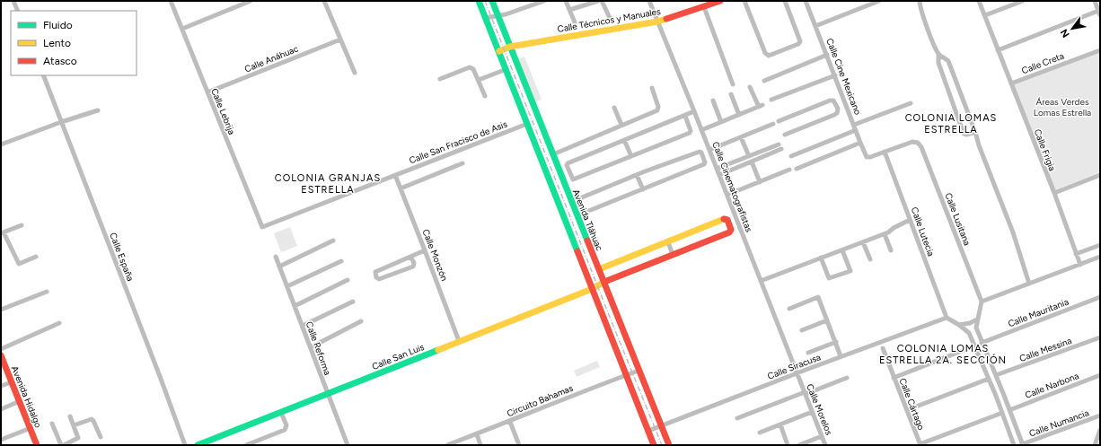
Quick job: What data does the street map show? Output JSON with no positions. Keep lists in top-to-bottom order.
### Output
{
  "streets": {
    "street": [
      "Calle Técnicos y Manuales",
      "Calle Anáhuac",
      "Calle Creta",
      "Calle Cine Mexicano",
      "Calle Lebrija",
      "Calle San Fracisco de Asis",
      "Calle Frigia",
      "Calle Cinematografistas",
      "Calle Lusitana",
      "Avenida Tláhuac",
      "Calle Lutecia",
      "Calle Monzón",
      "Calle España",
      "Calle Mauritania",
      "Calle Reforma",
      "Calle Messina",
      "Calle San Luis",
      "Calle Siracusa",
      "Calle Narbona",
      "Avenida Hidalgo",
      "Circuito Bahamas",
      "Calle Cártago",
      "Calle Morelos",
      "Calle Numancia"
    ]
  },
  "crossings": [
    ["Calle Técnicos y Manuales", "Calle Cinematografistas"],
    ["Calle Técnicos y Manuales", "Avenida Tláhuac"],
    ["Calle Anáhuac", "Calle Lebrija"],
    ["Calle Creta", "Calle Frigia"],
    ["Calle Cine Mexicano", "Calle Lusitana"],
    ["Calle Cine Mexicano", "Calle Lutecia"],
    ["Calle Lebrija", "Calle San Fracisco de Asis"],
    ["Calle San Fracisco de Asis", "Calle Monzón"],
    ["Calle Cinematografistas", "Calle Siracusa"],
    ["Calle Cinematografistas", "Calle Morelos"],
    ["Calle Lusitana", "Calle Lutecia"],
    ["Avenida Tláhuac", "Calle San Luis"],
    ["Avenida Tláhuac", "Calle Siracusa"],
    ["Avenida Tláhuac", "Circuito Bahamas"],
    ["Calle Lutecia", "Calle Siracusa"],
    ["Calle Monzón", "Calle San Luis"],
    ["Calle Reforma", "Calle San Luis"]
  ],
  "districts": ["COLONIA LOMAS ESTRELLA", "COLONIA GRANJAS ESTRELLA", "COLONIA LOMAS ESTRELLA 2A. SECCIÓN"],
  "parks": ["Áreas Verdes Lomas Estrella"],
  "legend": ["Fluido", "Lento", "Atasco"],
  "north": "bottom left"
}
